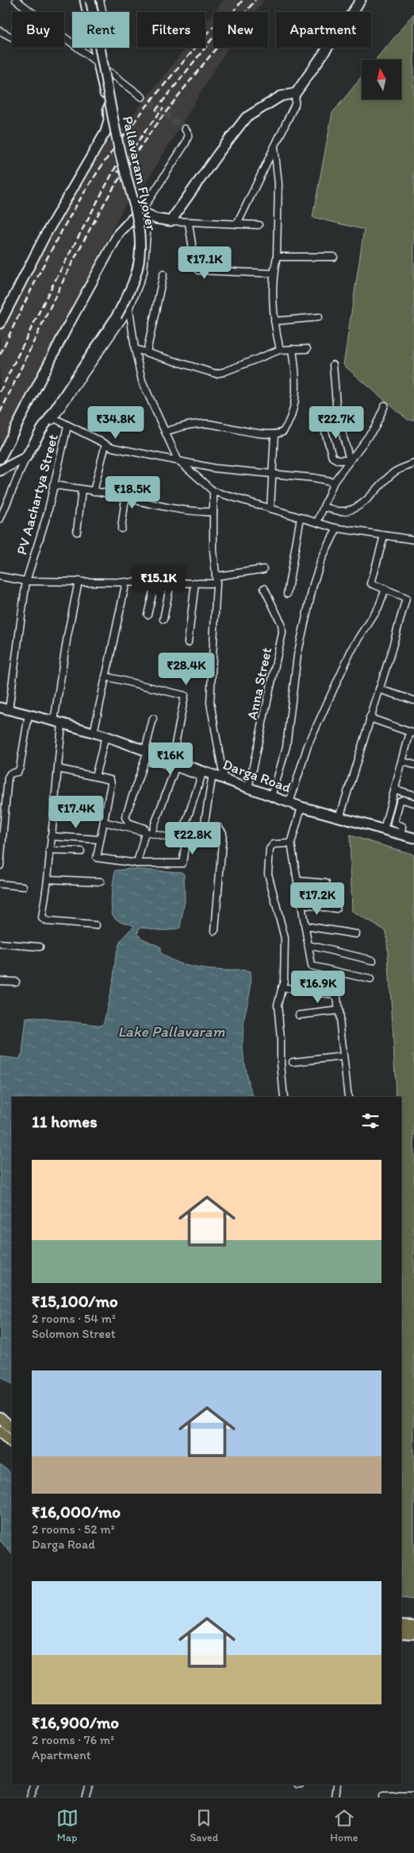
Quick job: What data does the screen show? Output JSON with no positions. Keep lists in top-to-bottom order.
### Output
{
  "streets": {
    "street": [
      "Pallavaram Flyover",
      "PV Aachartya Street",
      "Anna Street",
      "Darga Road"
    ]
  },
  "crossings": [
    ["PV Aachartya Street", "Darga Road"],
    ["Anna Street", "Darga Road"]
  ],
  "water": ["Lake Pallavaram"],
  "north": "top",
  "page": {
    "chip": [
      "Buy",
      "Rent",
      "Filters",
      "New",
      "Apartment"
    ],
    "price": [
      "₹17.1K",
      "₹34.8K",
      "₹22.7K",
      "₹18.5K",
      "₹15.1K",
      "₹28.4K",
      "₹16K",
      "₹17.4K",
      "₹22.8K",
      "₹17.2K",
      "₹16.9K"
    ],
    "heading": "11 homes",
    "list": [
      {
        "name": "₹15,100/mo",
        "note": "2 rooms · 54 m² · Solomon Street"
      },
      {
        "name": "₹16,000/mo",
        "note": "2 rooms · 52 m² · Darga Road"
      },
      {
        "name": "₹16,900/mo",
        "note": "2 rooms · 76 m² · Apartment"
      }
    ],
    "tabs": ["Map", "Saved", "Home"]
  }
}
